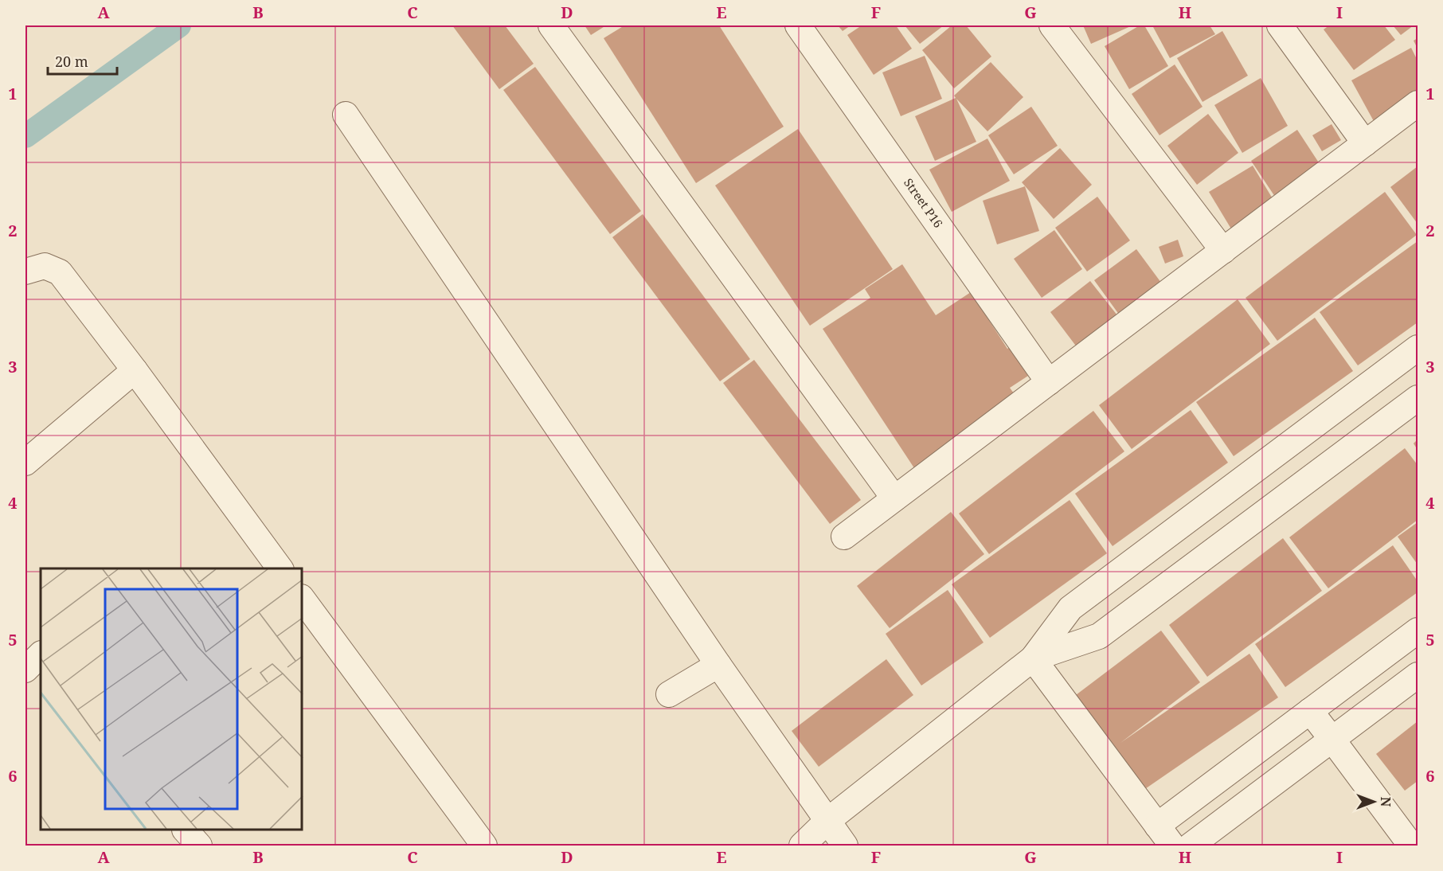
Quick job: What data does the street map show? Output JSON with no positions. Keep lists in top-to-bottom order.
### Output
{
  "streets": {
    "street": ["Street P16"]
  },
  "scale_bar": "20 m",
  "north": "right",
  "grid": {
    "columns": [
      "A",
      "B",
      "C",
      "D",
      "E",
      "F",
      "G",
      "H",
      "I"
    ],
    "rows": [
      "1",
      "2",
      "3",
      "4",
      "5",
      "6"
    ]
  }
}
